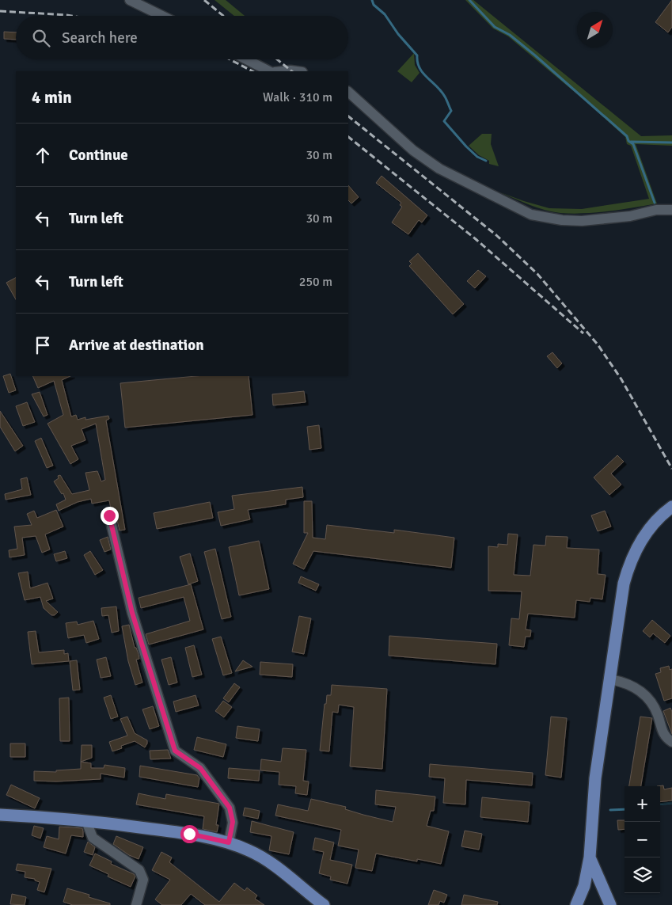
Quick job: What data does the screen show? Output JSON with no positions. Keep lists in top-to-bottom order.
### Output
{
  "north": "top right",
  "page": {
    "search": "Search here",
    "heading": ["4 min", "Walk · 310 m"],
    "list": [
      ["Continue", "30 m"],
      ["Turn left", "30 m"],
      ["Turn left", "250 m"],
      "Arrive at destination"
    ],
    "map_buttons": ["+", "−"]
  }
}
